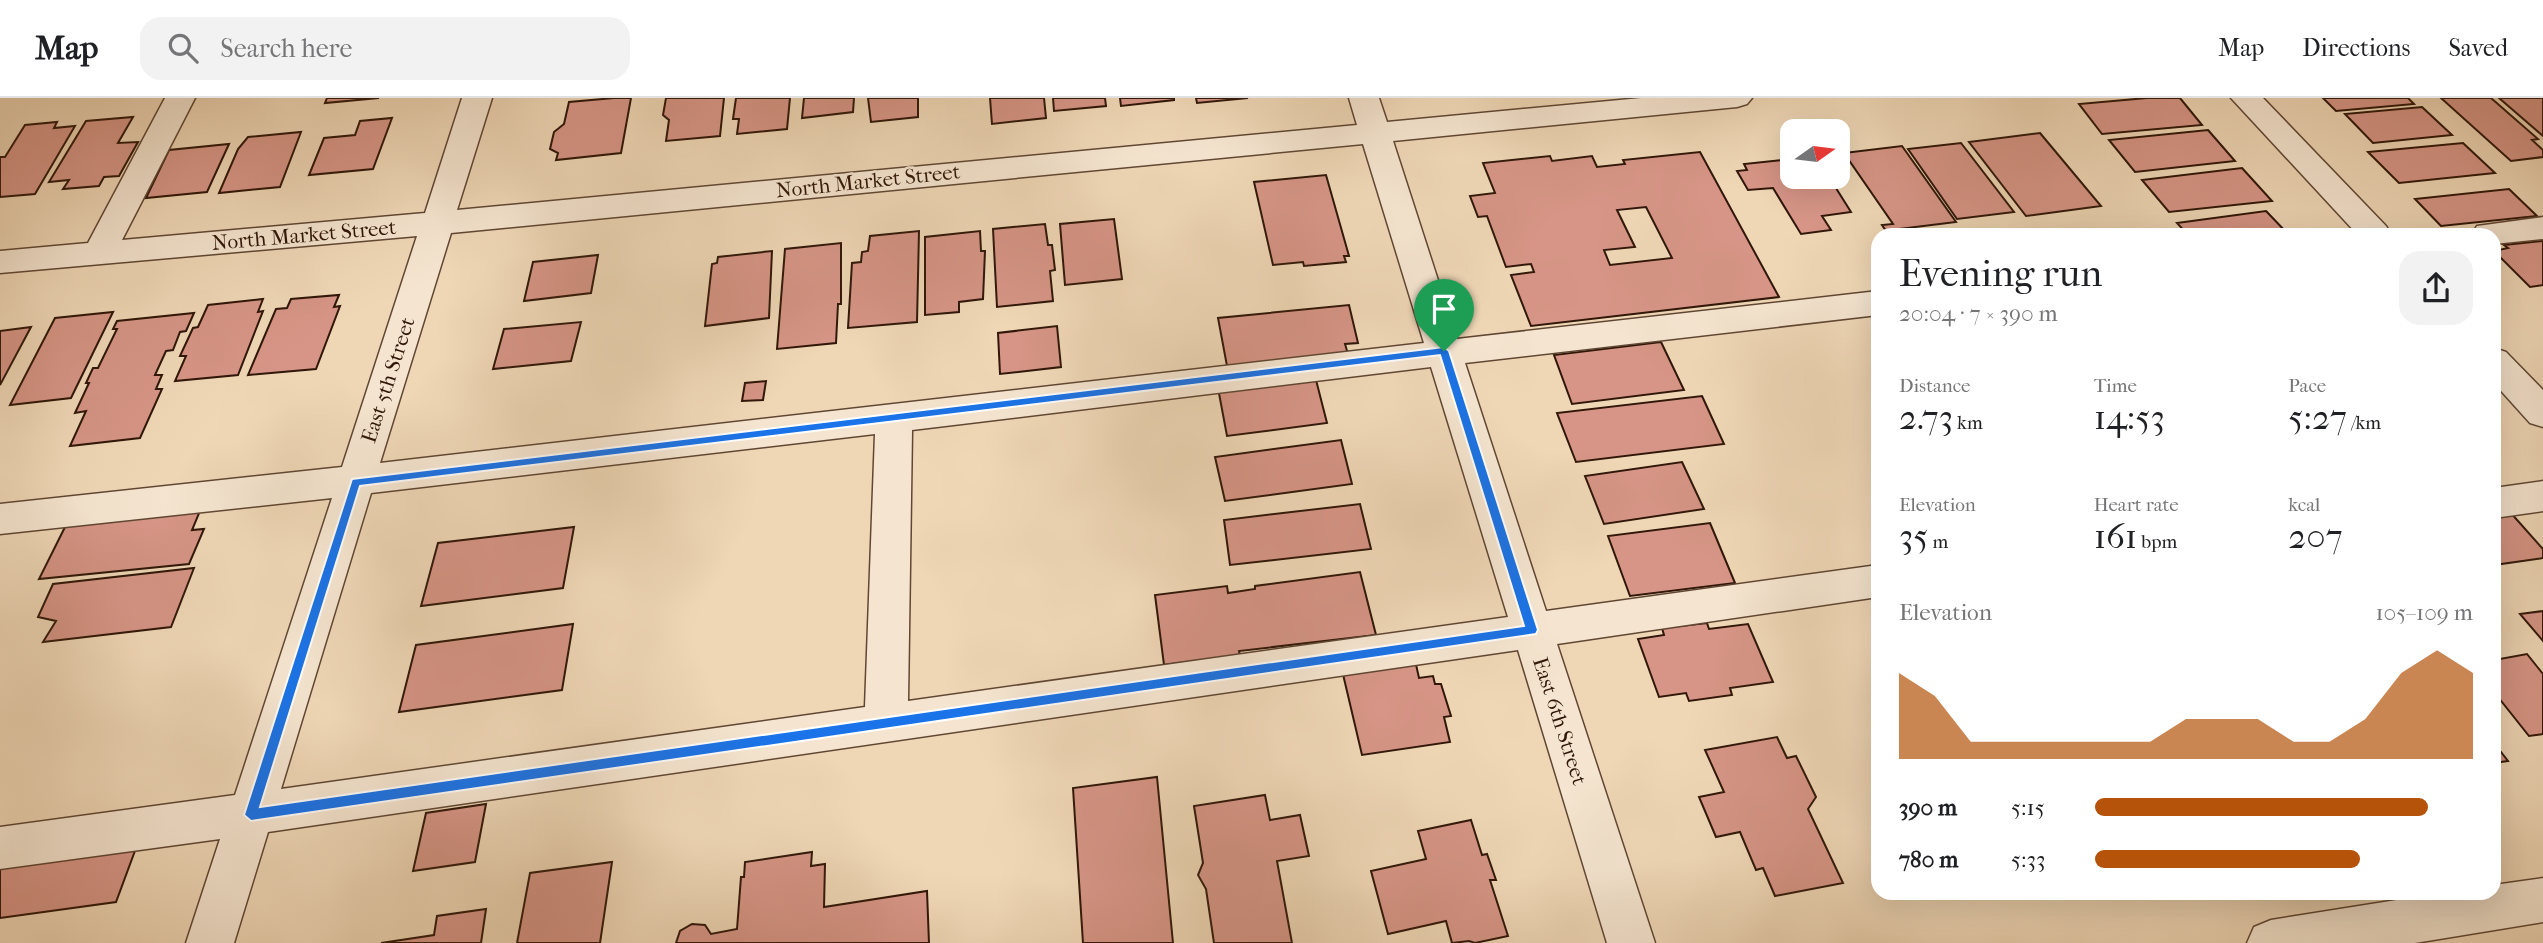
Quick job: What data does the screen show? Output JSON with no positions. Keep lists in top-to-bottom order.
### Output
{
  "streets": {
    "street": ["North Market Street", "East 5th Street", "East 6th Street"]
  },
  "crossings": [
    ["North Market Street", "East 5th Street"],
    ["North Market Street", "East 6th Street"]
  ],
  "north": "right",
  "page": {
    "header": "Map",
    "search": "Search here",
    "nav": ["Map", "Directions", "Saved"],
    "heading": ["Evening run", "20:04 · 7 × 390 m"],
    "stats": [
      ["Distance", "2.73 km"],
      ["Time", "14:53"],
      ["Pace", "5:27 /km"],
      ["Elevation", "35 m"],
      ["Heart rate", "161 bpm"],
      ["kcal", "207"]
    ],
    "chart": ["Elevation", "105–109 m"],
    "list": [
      {
        "name": "390 m",
        "note": "5:15"
      },
      {
        "name": "780 m",
        "note": "5:33"
      }
    ]
  }
}
